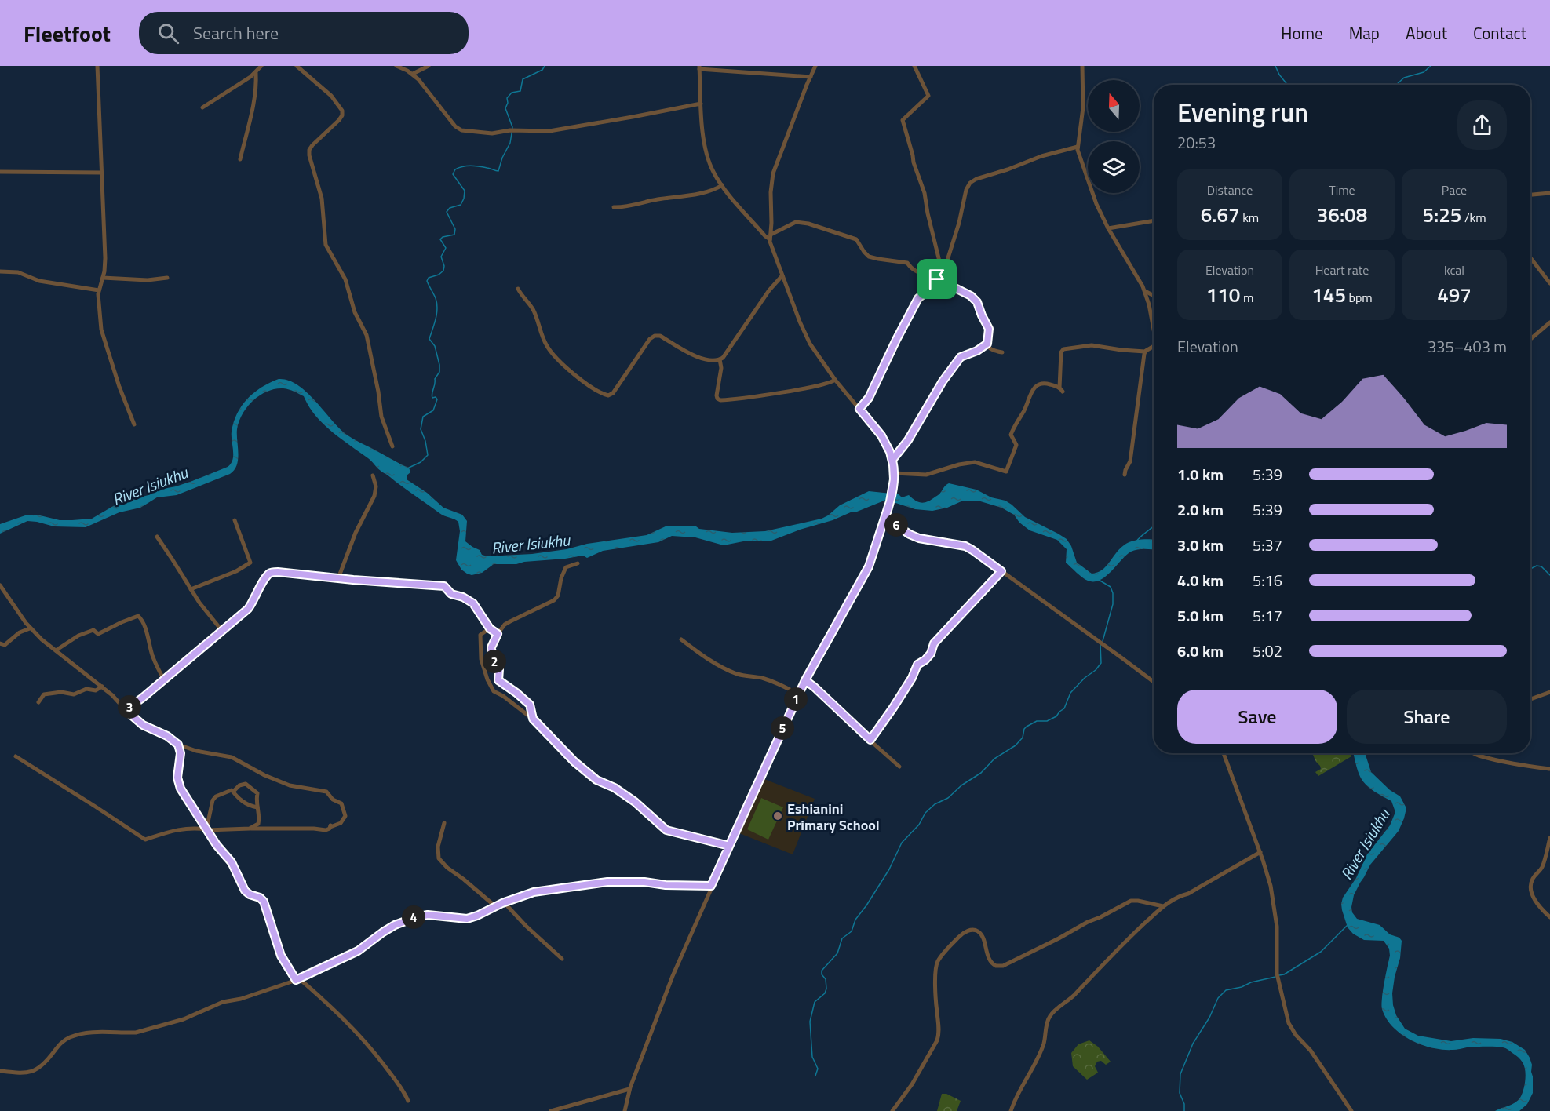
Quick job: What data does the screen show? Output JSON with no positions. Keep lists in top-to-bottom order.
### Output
{
  "water": ["River Isiukhu"],
  "places": ["Eshianini Primary School"],
  "north": "top",
  "page": {
    "header": "Fleetfoot",
    "search": "Search here",
    "nav": [
      "Home",
      "Map",
      "About",
      "Contact"
    ],
    "heading": ["Evening run", "20:53"],
    "stats": [
      ["Distance", "6.67 km"],
      ["Time", "36:08"],
      ["Pace", "5:25 /km"],
      ["Elevation", "110 m"],
      ["Heart rate", "145 bpm"],
      ["kcal", "497"]
    ],
    "chart": ["Elevation", "335–403 m"],
    "list": [
      {
        "name": "1.0 km",
        "note": "5:39"
      },
      {
        "name": "2.0 km",
        "note": "5:39"
      },
      {
        "name": "3.0 km",
        "note": "5:37"
      },
      {
        "name": "4.0 km",
        "note": "5:16"
      },
      {
        "name": "5.0 km",
        "note": "5:17"
      },
      {
        "name": "6.0 km",
        "note": "5:02"
      }
    ],
    "pins": [
      "6",
      "2",
      "1",
      "3",
      "5",
      "4"
    ],
    "buttons": ["Save", "Share"]
  }
}
